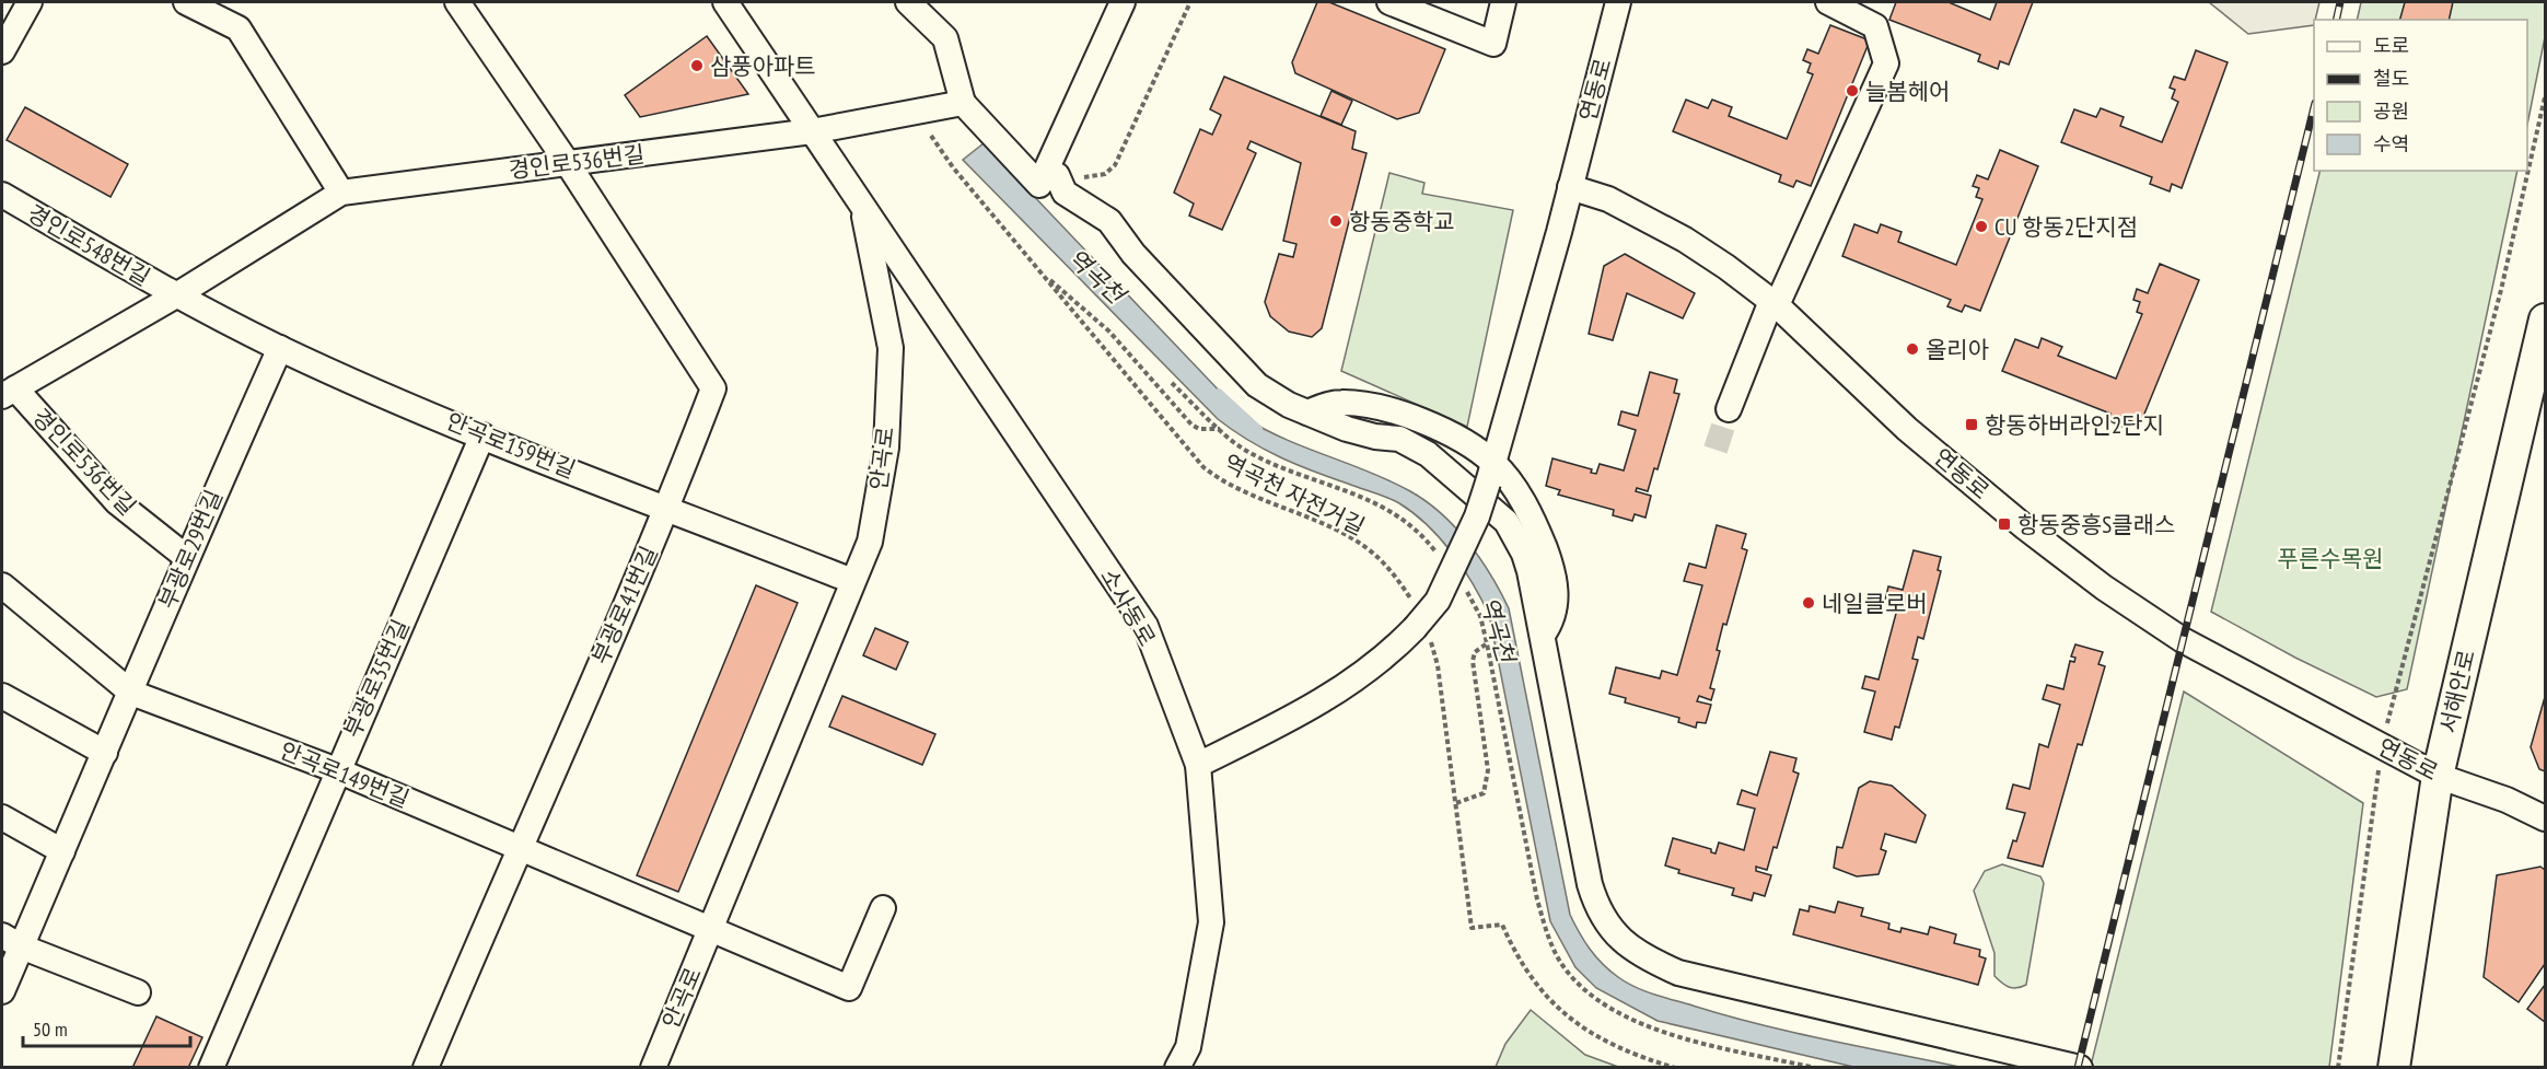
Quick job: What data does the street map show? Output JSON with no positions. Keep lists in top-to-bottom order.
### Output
{
  "streets": {
    "main road": ["서해안로"],
    "street": [
      "연동로",
      "경인로536번길",
      "경인로548번길",
      "안곡로159번길",
      "안곡로",
      "부광로29번길",
      "부광로41번길",
      "소사동로",
      "부광로35번길",
      "안곡로149번길"
    ],
    "path": ["역곡천 자전거길"]
  },
  "crossings": [
    ["연동로", "서해안로"],
    ["경인로536번길", "경인로548번길"],
    ["경인로536번길", "안곡로159번길"],
    ["경인로536번길", "안곡로"],
    ["경인로536번길", "부광로29번길"],
    ["경인로536번길", "부광로41번길"],
    ["경인로548번길", "안곡로159번길"],
    ["안곡로159번길", "안곡로"],
    ["안곡로159번길", "부광로29번길"],
    ["안곡로159번길", "부광로41번길"],
    ["안곡로159번길", "부광로35번길"],
    ["안곡로", "소사동로"],
    ["안곡로", "안곡로149번길"],
    ["부광로29번길", "안곡로149번길"],
    ["부광로41번길", "안곡로149번길"],
    ["부광로35번길", "안곡로149번길"]
  ],
  "water": ["역곡천"],
  "parks": ["푸른수목원"],
  "places": {
    "other": [
      "삼풍아파트",
      "늘봄헤어",
      "항동중학교",
      "CU 항동2단지점",
      "올리아",
      "네일클로버"
    ],
    "transit": ["항동하버라인2단지", "항동중흥S클래스"]
  },
  "legend": [
    "도로",
    "철도",
    "공원",
    "수역"
  ],
  "scale_bar": "50 m"
}
